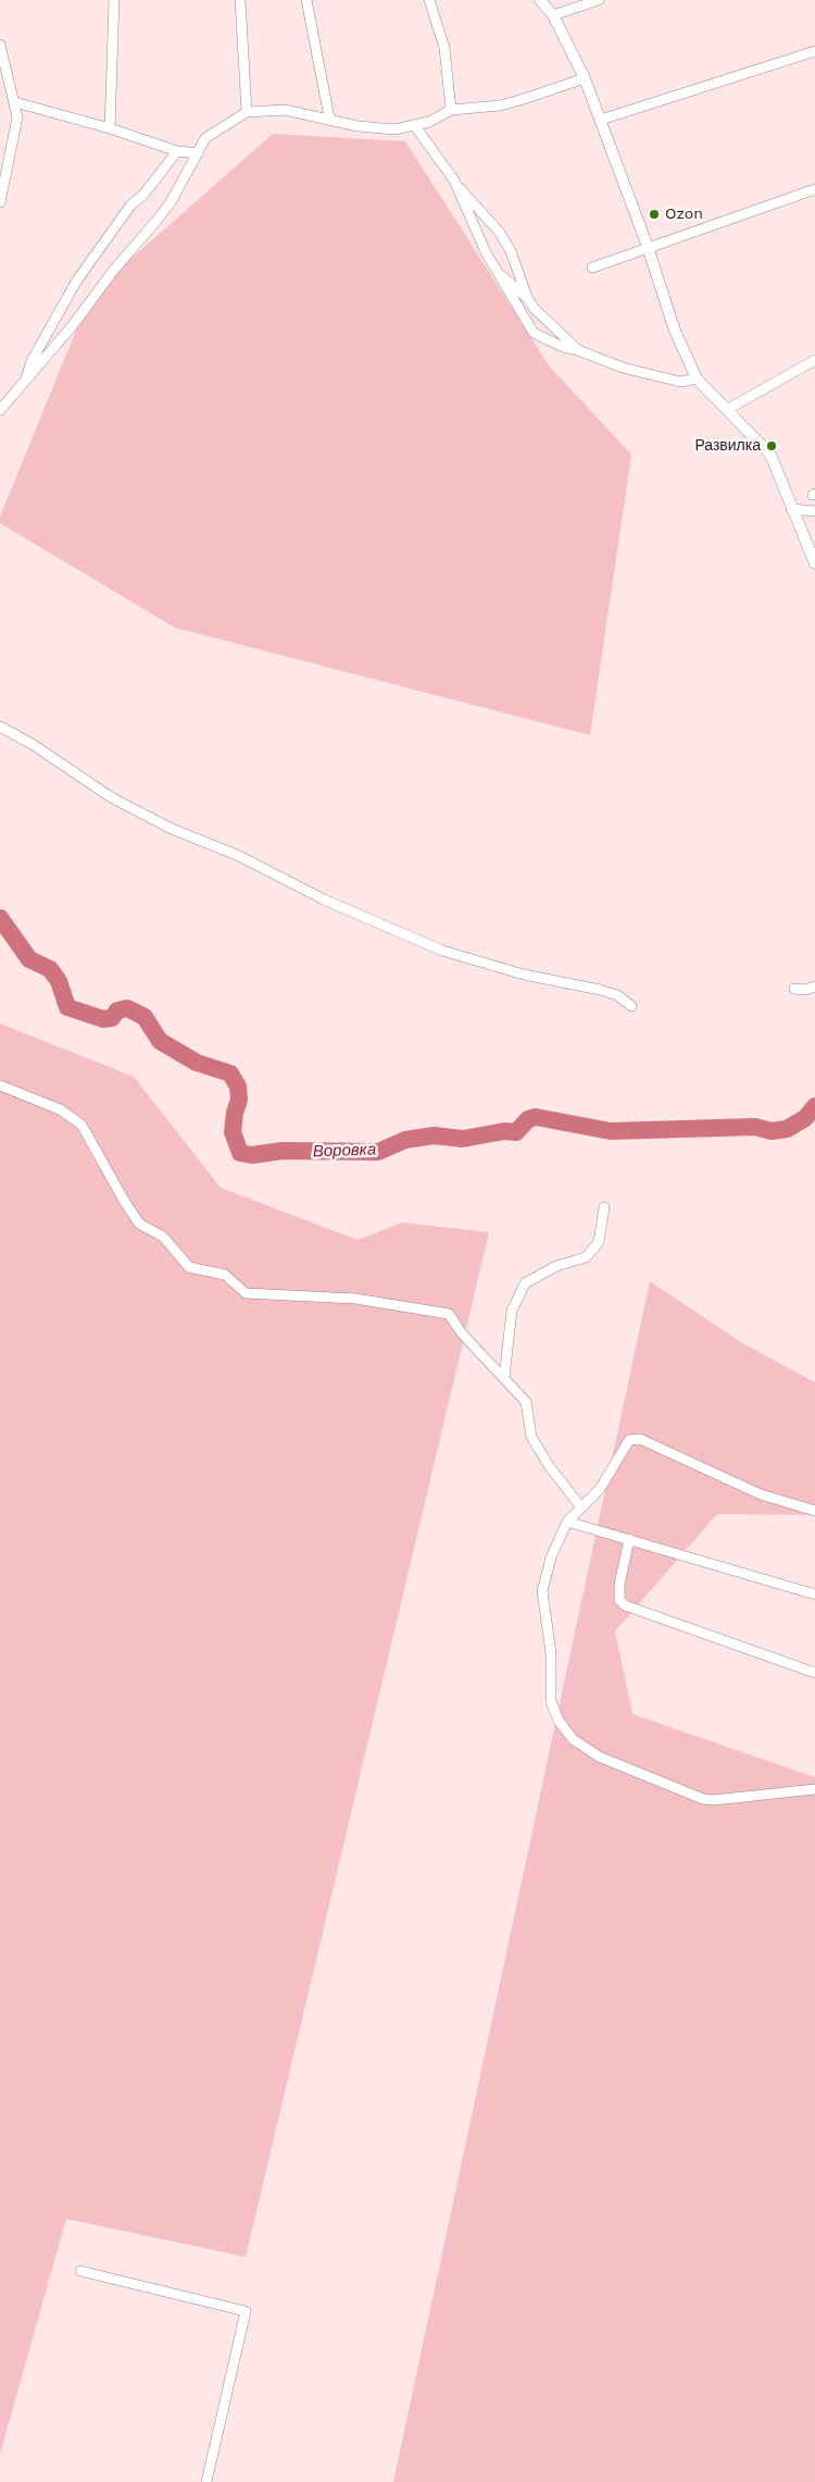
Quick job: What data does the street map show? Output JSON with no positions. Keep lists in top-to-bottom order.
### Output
{
  "water": ["Воровка"],
  "places": ["Ozon", "Развилка"]
}
